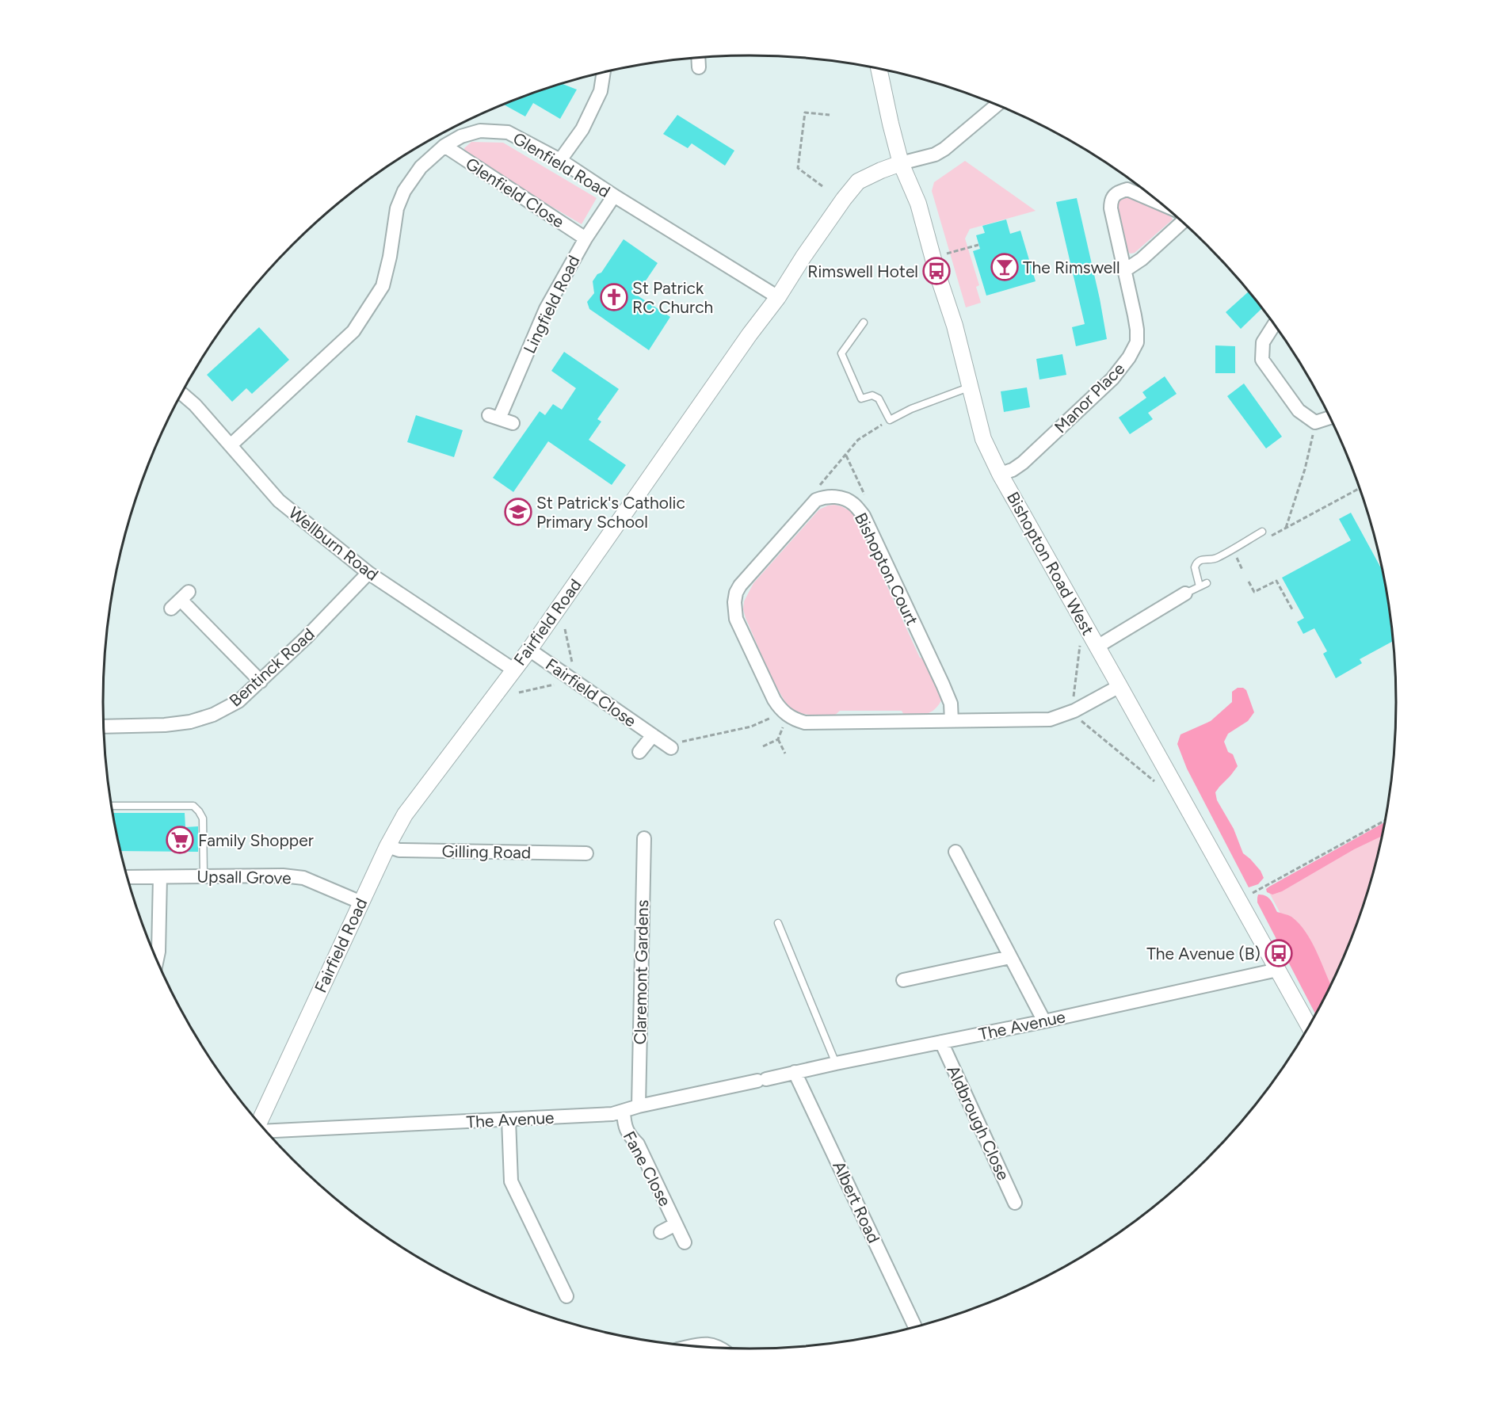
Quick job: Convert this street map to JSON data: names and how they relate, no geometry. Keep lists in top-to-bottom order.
{
  "streets": {
    "street": [
      "Glenfield Road",
      "Glenfield Close",
      "Lingfield Road",
      "Manor Place",
      "Wellburn Road",
      "Bishopton Road West",
      "Bishopton Court",
      "Fairfield Road",
      "Bentinck Road",
      "Fairfield Close",
      "Gilling Road",
      "Upsall Grove",
      "Claremont Gardens",
      "The Avenue",
      "Aldbrough Close",
      "Fane Close",
      "Albert Road"
    ]
  },
  "crossings": [
    ["Glenfield Road", "Glenfield Close"],
    ["Glenfield Road", "Lingfield Road"],
    ["Glenfield Road", "Wellburn Road"],
    ["Glenfield Road", "Fairfield Road"],
    ["Glenfield Close", "Lingfield Road"],
    ["Manor Place", "Bishopton Road West"],
    ["Wellburn Road", "Fairfield Road"],
    ["Wellburn Road", "Bentinck Road"],
    ["Bishopton Road West", "Bishopton Court"],
    ["Bishopton Road West", "Fairfield Road"],
    ["Bishopton Road West", "The Avenue"],
    ["Fairfield Road", "Fairfield Close"],
    ["Fairfield Road", "Gilling Road"],
    ["Fairfield Road", "Upsall Grove"],
    ["Claremont Gardens", "The Avenue"],
    ["The Avenue", "Aldbrough Close"],
    ["The Avenue", "Fane Close"],
    ["The Avenue", "Albert Road"]
  ],
  "places": {
    "bar": ["The Rimswell"],
    "bus stop": ["Rimswell Hotel", "The Avenue (B)"],
    "church": ["St Patrick RC Church"],
    "school or university": ["St Patrick's Catholic Primary School"],
    "supermarket": ["Family Shopper"]
  }
}
